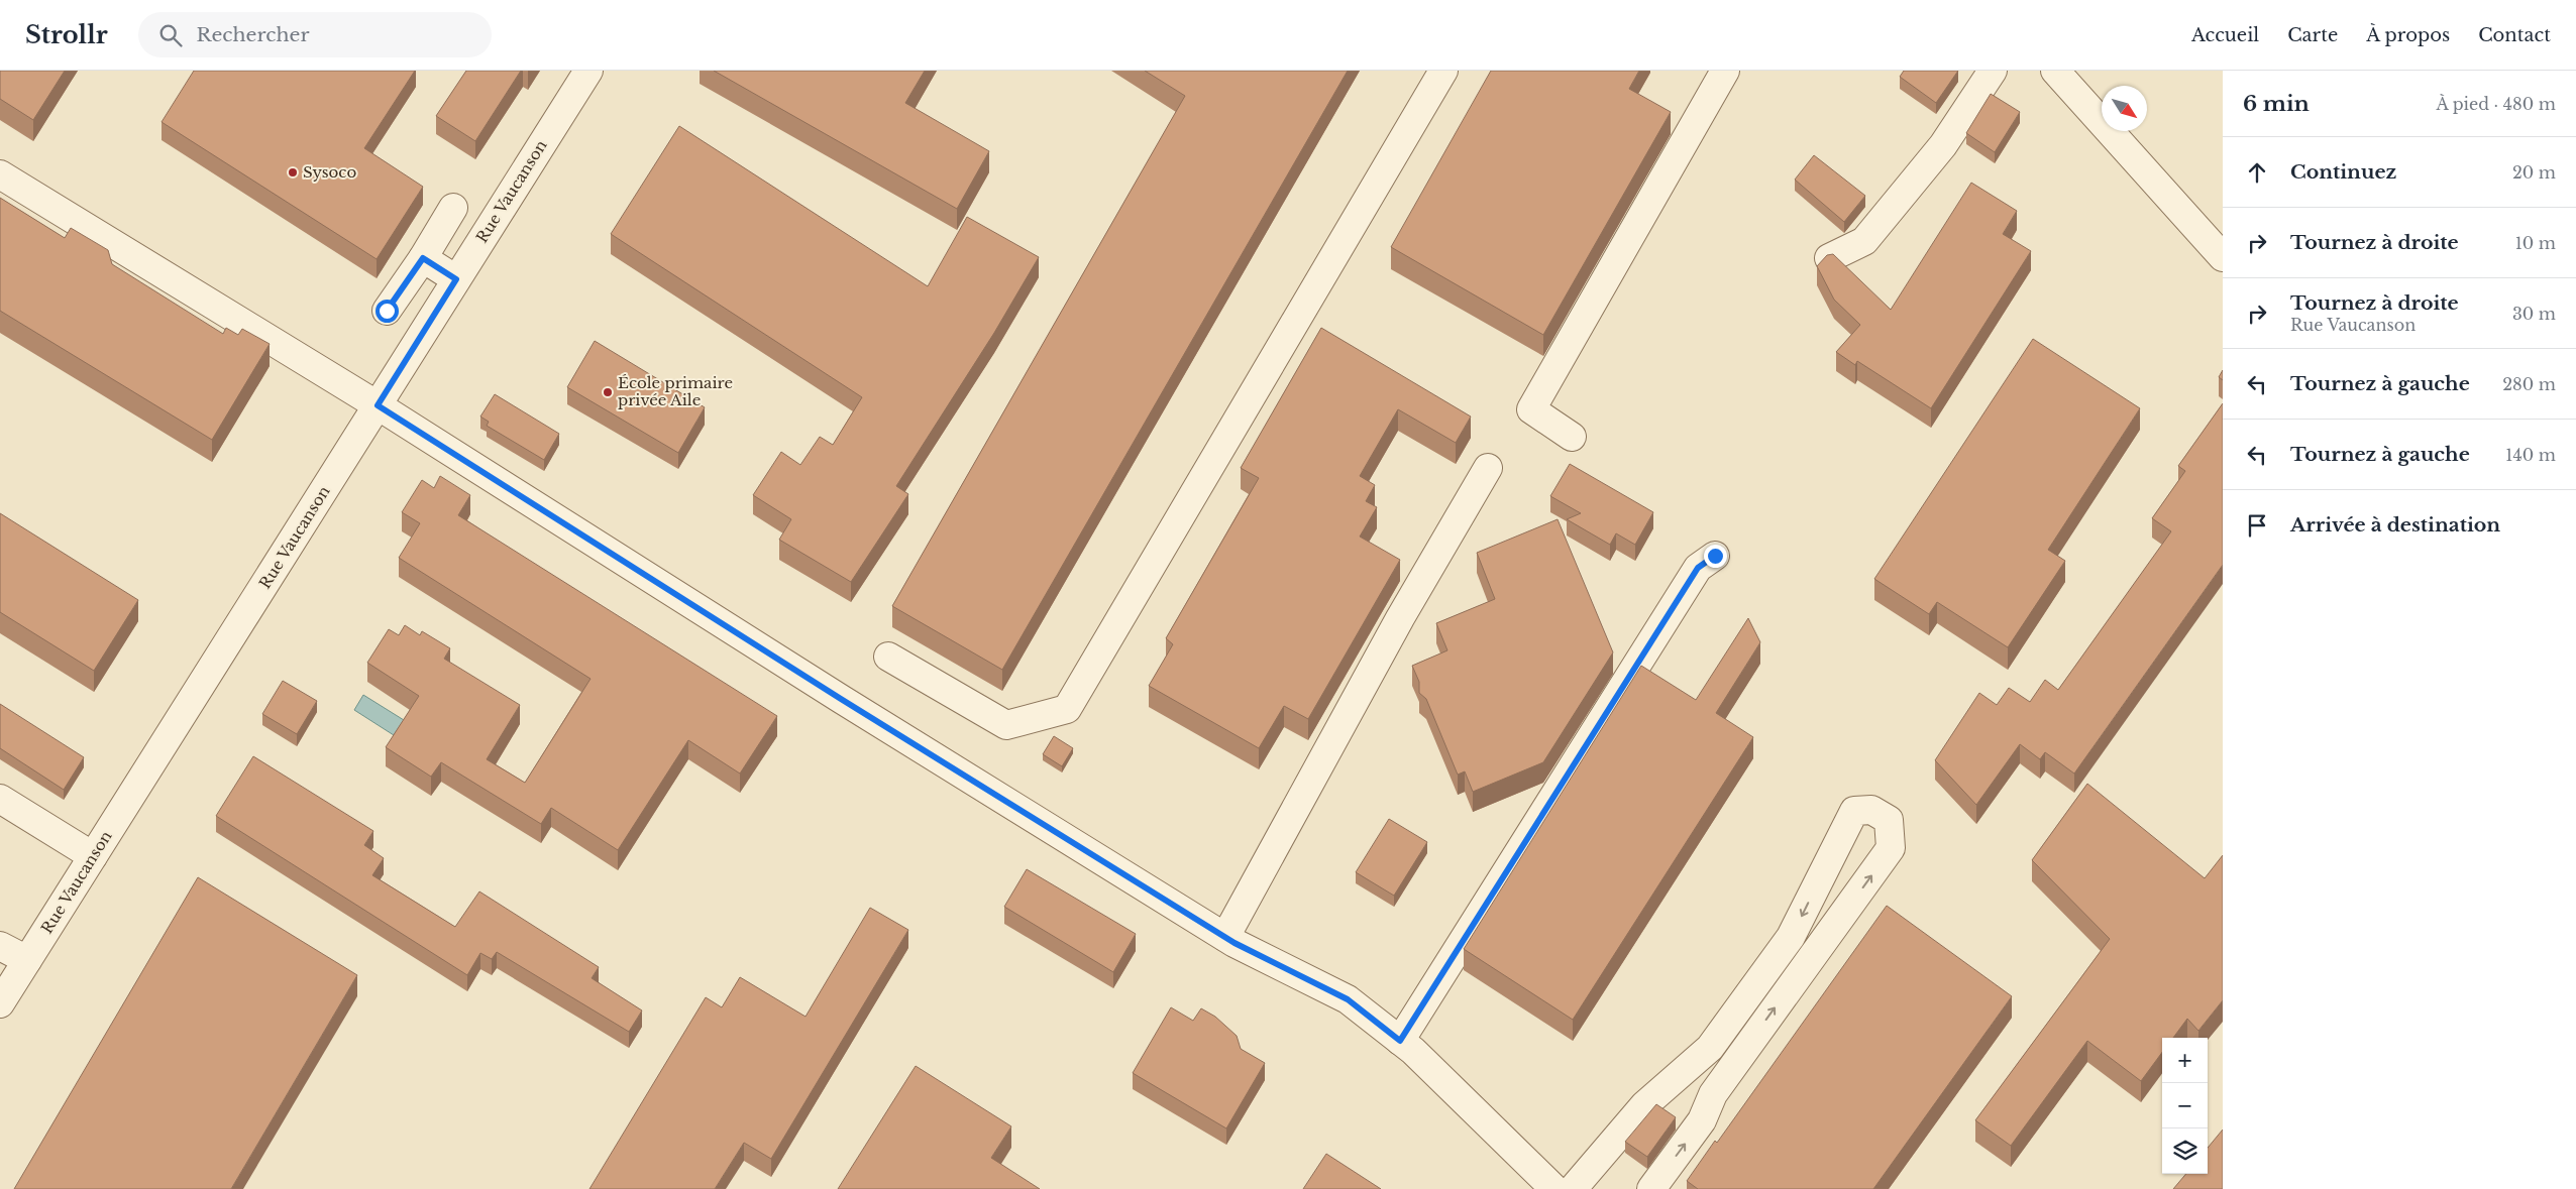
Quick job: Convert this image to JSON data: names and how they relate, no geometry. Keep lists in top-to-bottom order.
{
  "streets": {
    "street": ["Rue Vaucanson"]
  },
  "places": ["Sysoco", "École primaire privée Aile"],
  "north": "bottom right",
  "page": {
    "header": "Strollr",
    "search": "Rechercher",
    "nav": [
      "Accueil",
      "Carte",
      "À propos",
      "Contact"
    ],
    "heading": ["6 min", "À pied · 480 m"],
    "list": [
      ["Continuez", "20 m"],
      ["Tournez à droite", "10 m"],
      ["Tournez à droite", "Rue Vaucanson", "30 m"],
      ["Tournez à gauche", "280 m"],
      ["Tournez à gauche", "140 m"],
      "Arrivée à destination"
    ],
    "map_buttons": ["+", "−"]
  }
}
